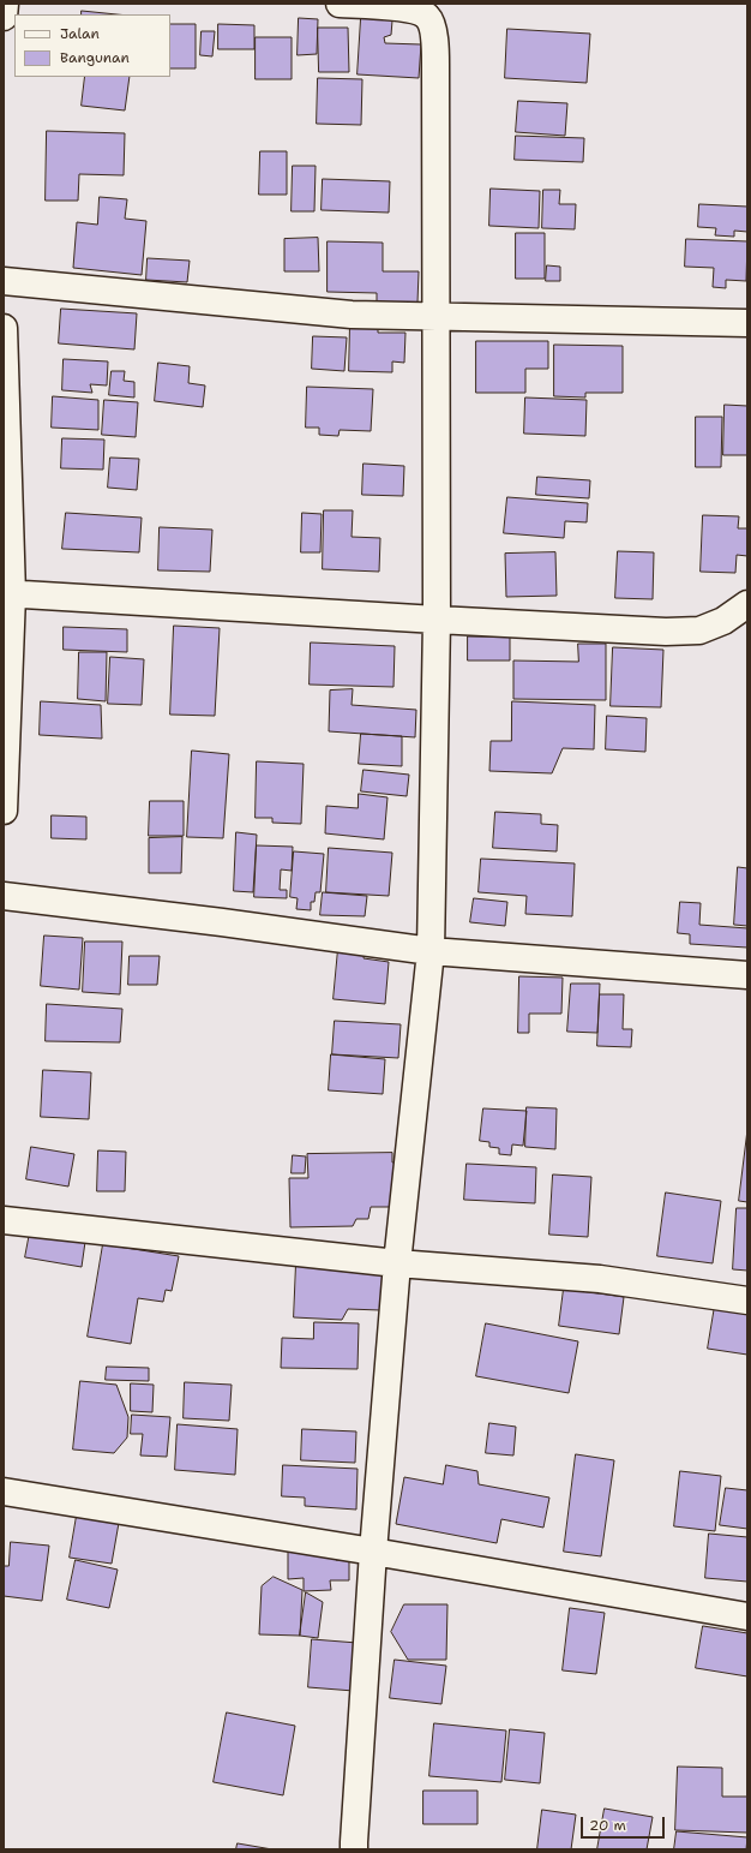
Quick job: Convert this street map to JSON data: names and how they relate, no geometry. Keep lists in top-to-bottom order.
{
  "legend": ["Jalan", "Bangunan"],
  "scale_bar": "20 m"
}
